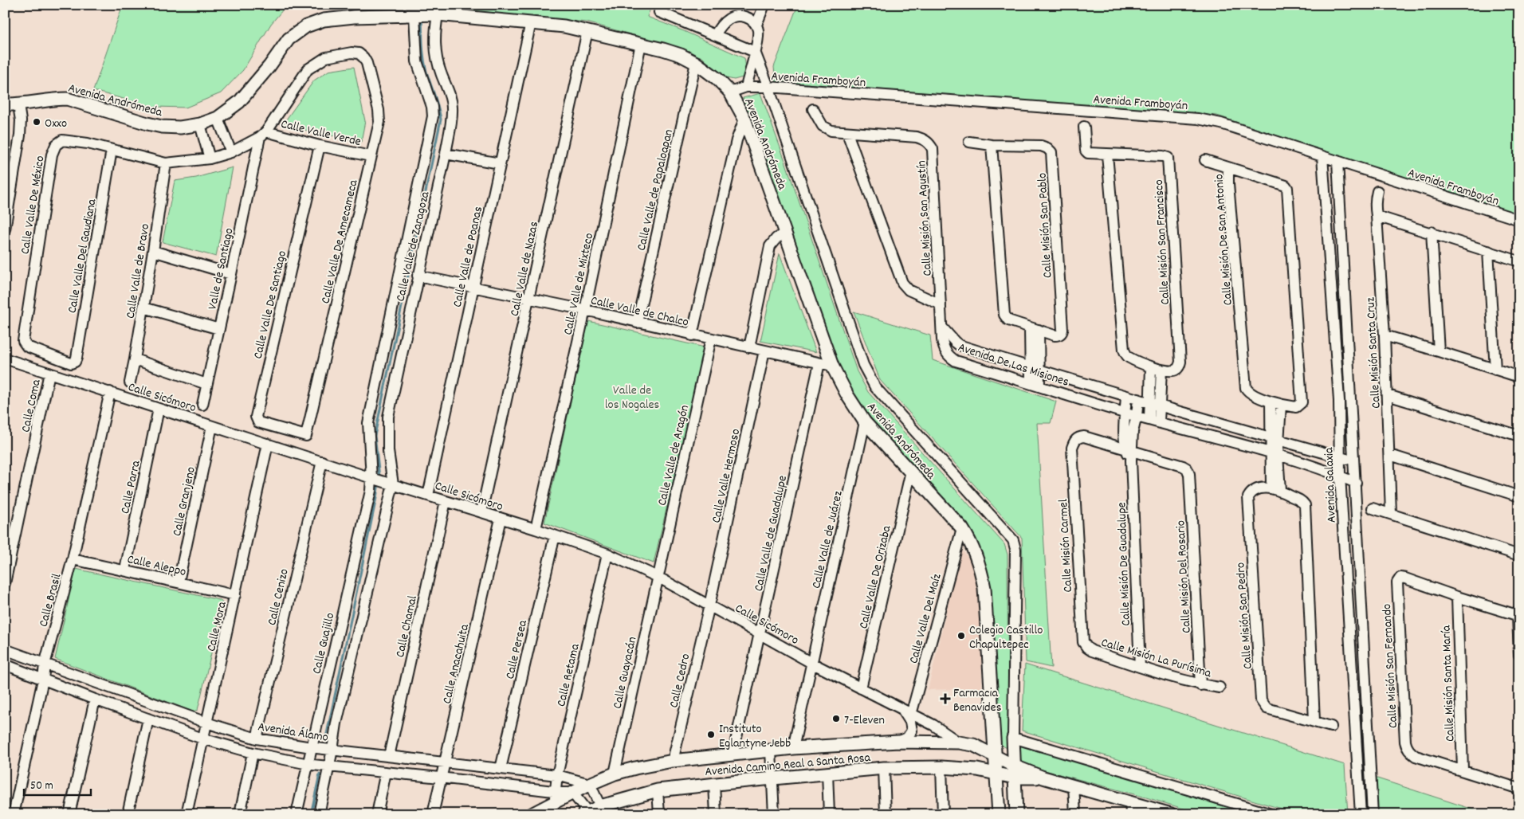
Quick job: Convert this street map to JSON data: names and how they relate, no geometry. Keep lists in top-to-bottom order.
{
  "streets": {
    "street": [
      "Avenida Framboyán",
      "Avenida Andrómeda",
      "Calle Valle Verde",
      "Calle Valle de Papaloapan",
      "Calle Valle De México",
      "Calle Misión San Agustín",
      "Calle Misión San Pablo",
      "Calle Misión De San Antonio",
      "Calle Valle De Amecameca",
      "Calle Misión San Francisco",
      "Calle Valle de Zaragoza",
      "Calle Valle Del Gaudiana",
      "Calle Valle de Poanas",
      "Valle de Santiago",
      "Calle Valle de Nazas",
      "Calle Valle de Bravo",
      "Calle Valle de Mixteco",
      "Calle Valle De Santiago",
      "Calle Valle de Chalco",
      "Calle Misión Santa Cruz",
      "Avenida De Las Misiones",
      "Calle Sicómoro",
      "Calle Coma",
      "Calle Valle de Aragón",
      "Calle Valle Hermoso",
      "Avenida Galaxia",
      "Calle Parra",
      "Calle Granjeno",
      "Calle Valle de Guadalupe",
      "Calle Valle de Juárez",
      "Calle Misión Carmel",
      "Calle Aleppo",
      "Calle Misión De Guadalupe",
      "Calle Valle De Orizaba",
      "Calle Misión Del Rosario",
      "Calle Cenizo",
      "Calle Brasil",
      "Calle Misión San Pedro",
      "Calle Valle Del Maíz",
      "Calle Mora",
      "Calle Chamal",
      "Calle Guajillo",
      "Calle Persea",
      "Calle Misión La Purísima",
      "Calle Anacahuita",
      "Calle Misión San Fernando",
      "Calle Guayacán",
      "Calle Retama",
      "Calle Cedro",
      "Calle Misión Santa María",
      "Avenida Álamo",
      "Avenida Camino Real a Santa Rosa"
    ]
  },
  "crossings": [
    ["Avenida Framboyán", "Avenida Andrómeda"],
    ["Avenida Framboyán", "Avenida Galaxia"],
    ["Avenida Andrómeda", "Calle Valle de Papaloapan"],
    ["Avenida Andrómeda", "Calle Valle de Zaragoza"],
    ["Avenida Andrómeda", "Calle Valle de Poanas"],
    ["Avenida Andrómeda", "Calle Valle de Nazas"],
    ["Avenida Andrómeda", "Calle Valle de Mixteco"],
    ["Avenida Andrómeda", "Calle Valle de Chalco"],
    ["Avenida Andrómeda", "Calle Valle de Juárez"],
    ["Avenida Andrómeda", "Calle Valle De Orizaba"],
    ["Avenida Andrómeda", "Calle Valle Del Maíz"],
    ["Avenida Andrómeda", "Avenida Camino Real a Santa Rosa"],
    ["Calle Valle Verde", "Calle Valle De Amecameca"],
    ["Calle Valle Verde", "Valle de Santiago"],
    ["Calle Valle Verde", "Calle Valle De Santiago"],
    ["Calle Valle de Papaloapan", "Calle Valle de Chalco"],
    ["Calle Valle De México", "Calle Valle Del Gaudiana"],
    ["Calle Misión San Agustín", "Avenida De Las Misiones"],
    ["Calle Valle De Amecameca", "Valle de Santiago"],
    ["Calle Valle De Amecameca", "Calle Valle De Santiago"],
    ["Calle Valle de Zaragoza", "Calle Valle de Chalco"],
    ["Calle Valle de Zaragoza", "Calle Sicómoro"],
    ["Calle Valle de Zaragoza", "Calle Guajillo"],
    ["Calle Valle de Poanas", "Calle Valle de Chalco"],
    ["Calle Valle de Poanas", "Calle Sicómoro"],
    ["Calle Valle de Nazas", "Calle Valle de Chalco"],
    ["Calle Valle de Nazas", "Calle Sicómoro"],
    ["Calle Valle de Mixteco", "Calle Valle de Chalco"],
    ["Calle Valle de Mixteco", "Calle Sicómoro"],
    ["Calle Valle de Chalco", "Calle Valle de Aragón"],
    ["Calle Valle de Chalco", "Calle Valle Hermoso"],
    ["Calle Valle de Chalco", "Calle Valle de Guadalupe"],
    ["Avenida De Las Misiones", "Avenida Galaxia"],
    ["Avenida De Las Misiones", "Calle Misión De Guadalupe"],
    ["Calle Sicómoro", "Calle Coma"],
    ["Calle Sicómoro", "Calle Valle de Aragón"],
    ["Calle Sicómoro", "Calle Valle Hermoso"],
    ["Calle Sicómoro", "Calle Parra"],
    ["Calle Sicómoro", "Calle Granjeno"],
    ["Calle Sicómoro", "Calle Valle de Guadalupe"],
    ["Calle Sicómoro", "Calle Valle de Juárez"],
    ["Calle Sicómoro", "Calle Valle De Orizaba"],
    ["Calle Sicómoro", "Calle Cenizo"],
    ["Calle Sicómoro", "Calle Brasil"],
    ["Calle Sicómoro", "Calle Valle Del Maíz"],
    ["Calle Sicómoro", "Calle Mora"],
    ["Calle Sicómoro", "Calle Chamal"],
    ["Calle Sicómoro", "Calle Guajillo"],
    ["Calle Sicómoro", "Calle Persea"],
    ["Calle Sicómoro", "Calle Anacahuita"],
    ["Calle Sicómoro", "Calle Guayacán"],
    ["Calle Sicómoro", "Calle Retama"],
    ["Calle Sicómoro", "Calle Cedro"],
    ["Calle Sicómoro", "Avenida Camino Real a Santa Rosa"],
    ["Calle Valle de Aragón", "Calle Guayacán"],
    ["Calle Valle Hermoso", "Calle Cedro"],
    ["Calle Parra", "Calle Aleppo"],
    ["Calle Granjeno", "Calle Aleppo"],
    ["Calle Valle de Guadalupe", "Avenida Camino Real a Santa Rosa"],
    ["Calle Valle de Juárez", "Avenida Camino Real a Santa Rosa"],
    ["Calle Misión Carmel", "Calle Misión De Guadalupe"],
    ["Calle Misión Carmel", "Calle Misión Del Rosario"],
    ["Calle Misión Carmel", "Calle Misión La Purísima"],
    ["Calle Aleppo", "Calle Brasil"],
    ["Calle Aleppo", "Calle Mora"],
    ["Calle Misión De Guadalupe", "Calle Misión Del Rosario"],
    ["Calle Misión De Guadalupe", "Calle Misión La Purísima"],
    ["Calle Misión Del Rosario", "Calle Misión La Purísima"],
    ["Calle Cenizo", "Avenida Álamo"],
    ["Calle Brasil", "Avenida Álamo"],
    ["Calle Mora", "Avenida Álamo"],
    ["Calle Chamal", "Avenida Álamo"],
    ["Calle Guajillo", "Avenida Álamo"],
    ["Calle Persea", "Avenida Álamo"],
    ["Calle Anacahuita", "Avenida Álamo"],
    ["Calle Misión San Fernando", "Calle Misión Santa María"],
    ["Calle Guayacán", "Avenida Camino Real a Santa Rosa"],
    ["Calle Retama", "Avenida Álamo"],
    ["Calle Retama", "Avenida Camino Real a Santa Rosa"],
    ["Calle Cedro", "Avenida Camino Real a Santa Rosa"],
    ["Avenida Álamo", "Avenida Camino Real a Santa Rosa"]
  ],
  "parks": ["Valle de los Nogales"],
  "places": {
    "other": [
      "Oxxo",
      "Colegio Castillo Chapultepec",
      "7-Eleven",
      "Instituto Eglantyne Jebb"
    ],
    "health": ["Farmacia Benavides"]
  },
  "scale_bar": "50 m"
}
